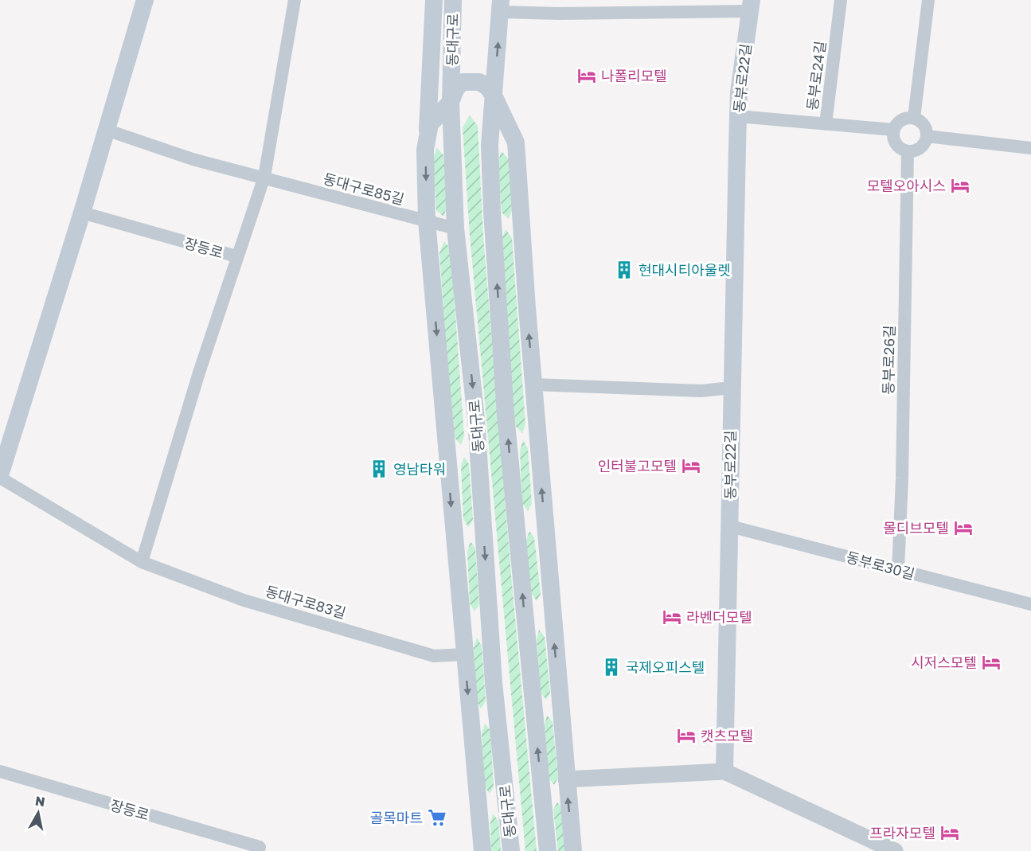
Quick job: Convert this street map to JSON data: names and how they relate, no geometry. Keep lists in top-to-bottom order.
{
  "streets": {
    "main road": ["동대구로", "동부로22길"],
    "street": [
      "동부로24길",
      "동대구로85길",
      "장등로",
      "동부로26길",
      "동부로30길",
      "동대구로83길"
    ]
  },
  "crossings": [
    ["동대구로", "동대구로85길"],
    ["동부로24길", "동부로22길"],
    ["동부로22길", "동부로30길"],
    ["장등로", "동대구로83길"],
    ["동부로26길", "동부로30길"]
  ],
  "places": {
    "hotel": [
      "나폴리모텔",
      "모텔오아시스",
      "인터불고모텔",
      "몰디브모텔",
      "라벤더모텔",
      "시저스모텔",
      "캣츠모텔",
      "프라자모텔"
    ],
    "building": ["현대시티아울렛", "영남타워", "국제오피스텔"],
    "supermarket": ["골목마트"]
  },
  "north": "top"
}
